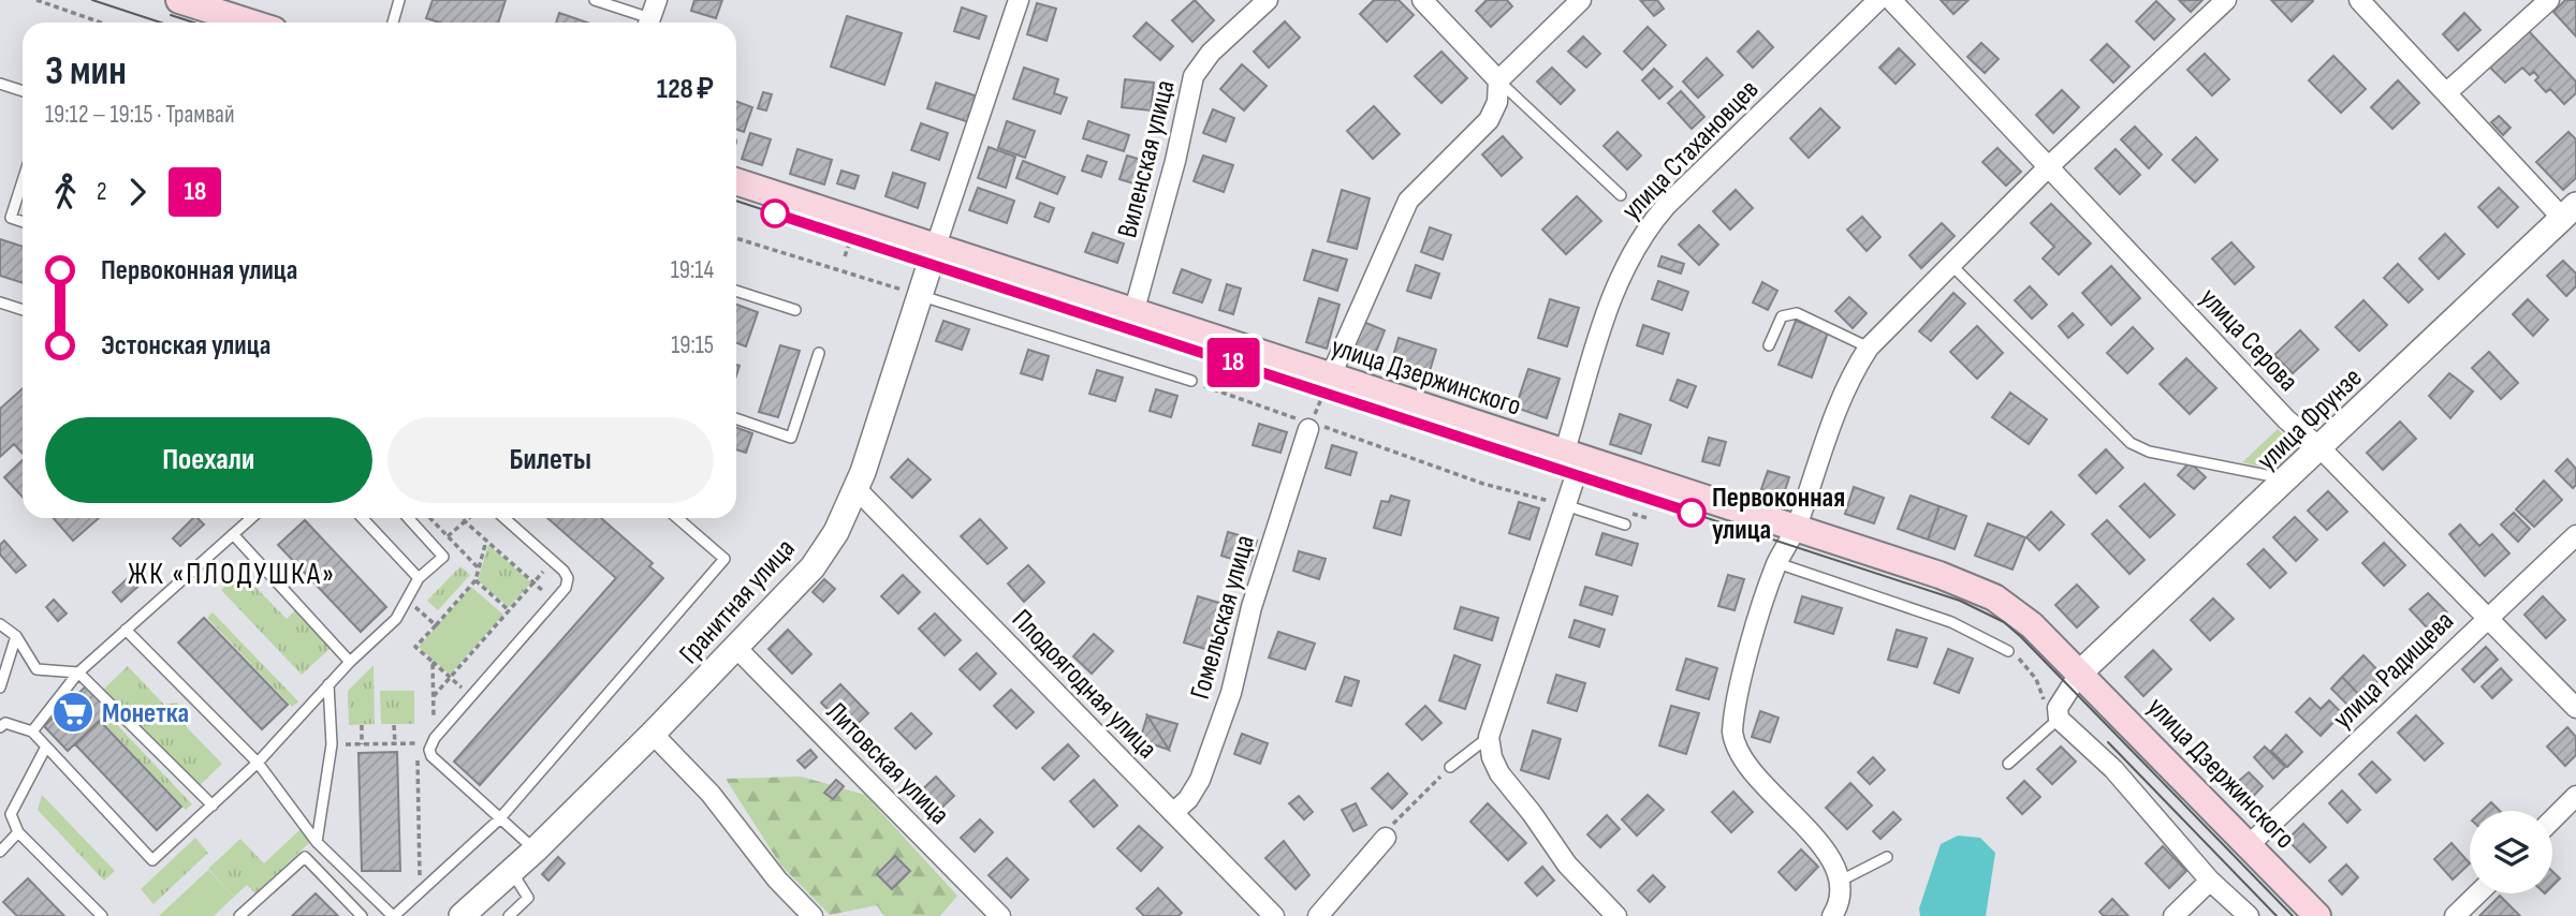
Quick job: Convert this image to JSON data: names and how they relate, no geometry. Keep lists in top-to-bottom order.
{
  "streets": {
    "main road": ["улица Дзержинского"],
    "street": [
      "улица Стахановцев",
      "Виленская улица",
      "улица Серова",
      "улица Фрунзе",
      "Гранитная улица",
      "Гомельская улица",
      "улица Радищева",
      "Плодоягодная улица",
      "Литовская улица"
    ]
  },
  "crossings": [
    ["улица Стахановцев", "улица Дзержинского"],
    ["Виленская улица", "улица Дзержинского"],
    ["улица Серова", "улица Фрунзе"],
    ["улица Серова", "улица Радищева"],
    ["улица Дзержинского", "улица Фрунзе"],
    ["улица Дзержинского", "Гранитная улица"],
    ["улица Дзержинского", "улица Радищева"],
    ["Гранитная улица", "Плодоягодная улица"],
    ["Гранитная улица", "Литовская улица"],
    ["Гомельская улица", "Плодоягодная улица"]
  ],
  "districts": ["ЖК «ПЛОДУШКА»"],
  "places": {
    "other": ["Первоконная улица"],
    "supermarket": ["Монетка"]
  },
  "lines": ["tram line 18"],
  "page": {
    "on_map": "18",
    "heading": ["3 мин", "19:12 – 19:15 · Трамвай", "128 ₽"],
    "legs": ["2", "18"],
    "list": [
      {
        "name": "Первоконная улица",
        "value": "19:14"
      },
      {
        "name": "Эстонская улица",
        "value": "19:15"
      }
    ],
    "buttons": ["Поехали", "Билеты"]
  }
}
